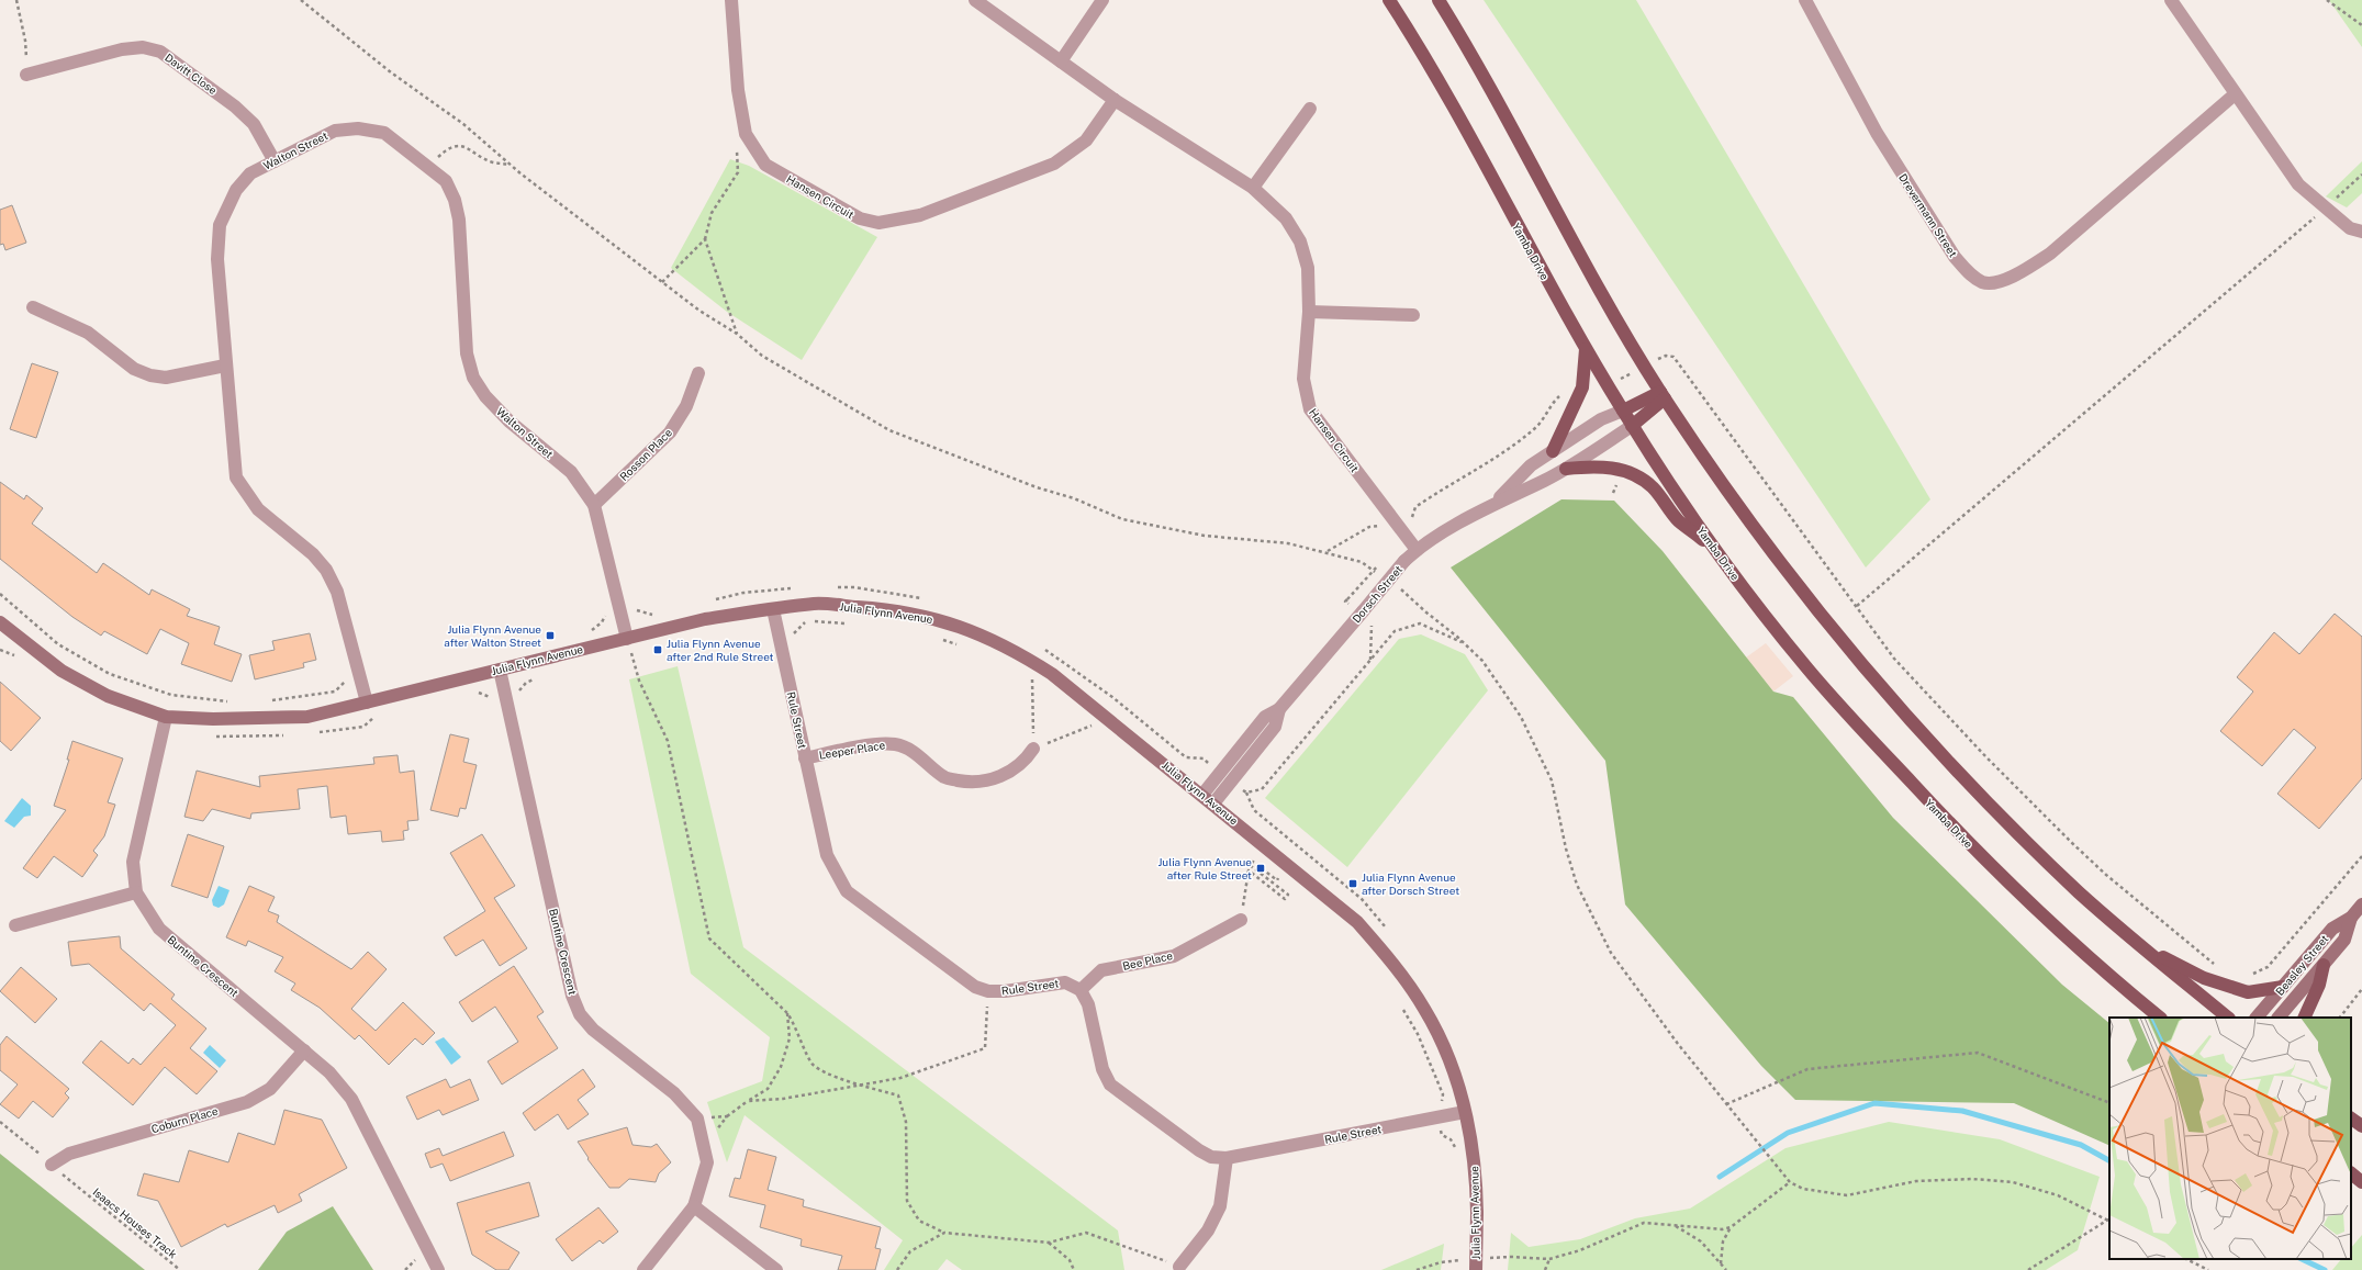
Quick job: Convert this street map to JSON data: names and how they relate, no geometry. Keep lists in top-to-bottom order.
{
  "streets": {
    "main road": ["Yamba Drive"],
    "street": [
      "Davitt Close",
      "Walton Street",
      "Hansen Circuit",
      "Drevermann Street",
      "Rosson Place",
      "Dorsch Street",
      "Julia Flynn Avenue",
      "Rule Street",
      "Leeper Place",
      "Buntine Crescent",
      "Bee Place",
      "Beasley Street",
      "Coburn Place"
    ],
    "path": ["Isaacs Houses Track"]
  },
  "crossings": [
    ["Davitt Close", "Walton Street"],
    ["Walton Street", "Rosson Place"],
    ["Walton Street", "Julia Flynn Avenue"],
    ["Hansen Circuit", "Dorsch Street"],
    ["Yamba Drive", "Dorsch Street"],
    ["Dorsch Street", "Julia Flynn Avenue"],
    ["Julia Flynn Avenue", "Rule Street"],
    ["Julia Flynn Avenue", "Buntine Crescent"],
    ["Rule Street", "Leeper Place"],
    ["Rule Street", "Bee Place"],
    ["Buntine Crescent", "Coburn Place"]
  ],
  "places": {
    "transit": [
      "Julia Flynn Avenue after Walton Street",
      "Julia Flynn Avenue after 2nd Rule Street",
      "Julia Flynn Avenue after Rule Street",
      "Julia Flynn Avenue after Dorsch Street"
    ]
  }
}
